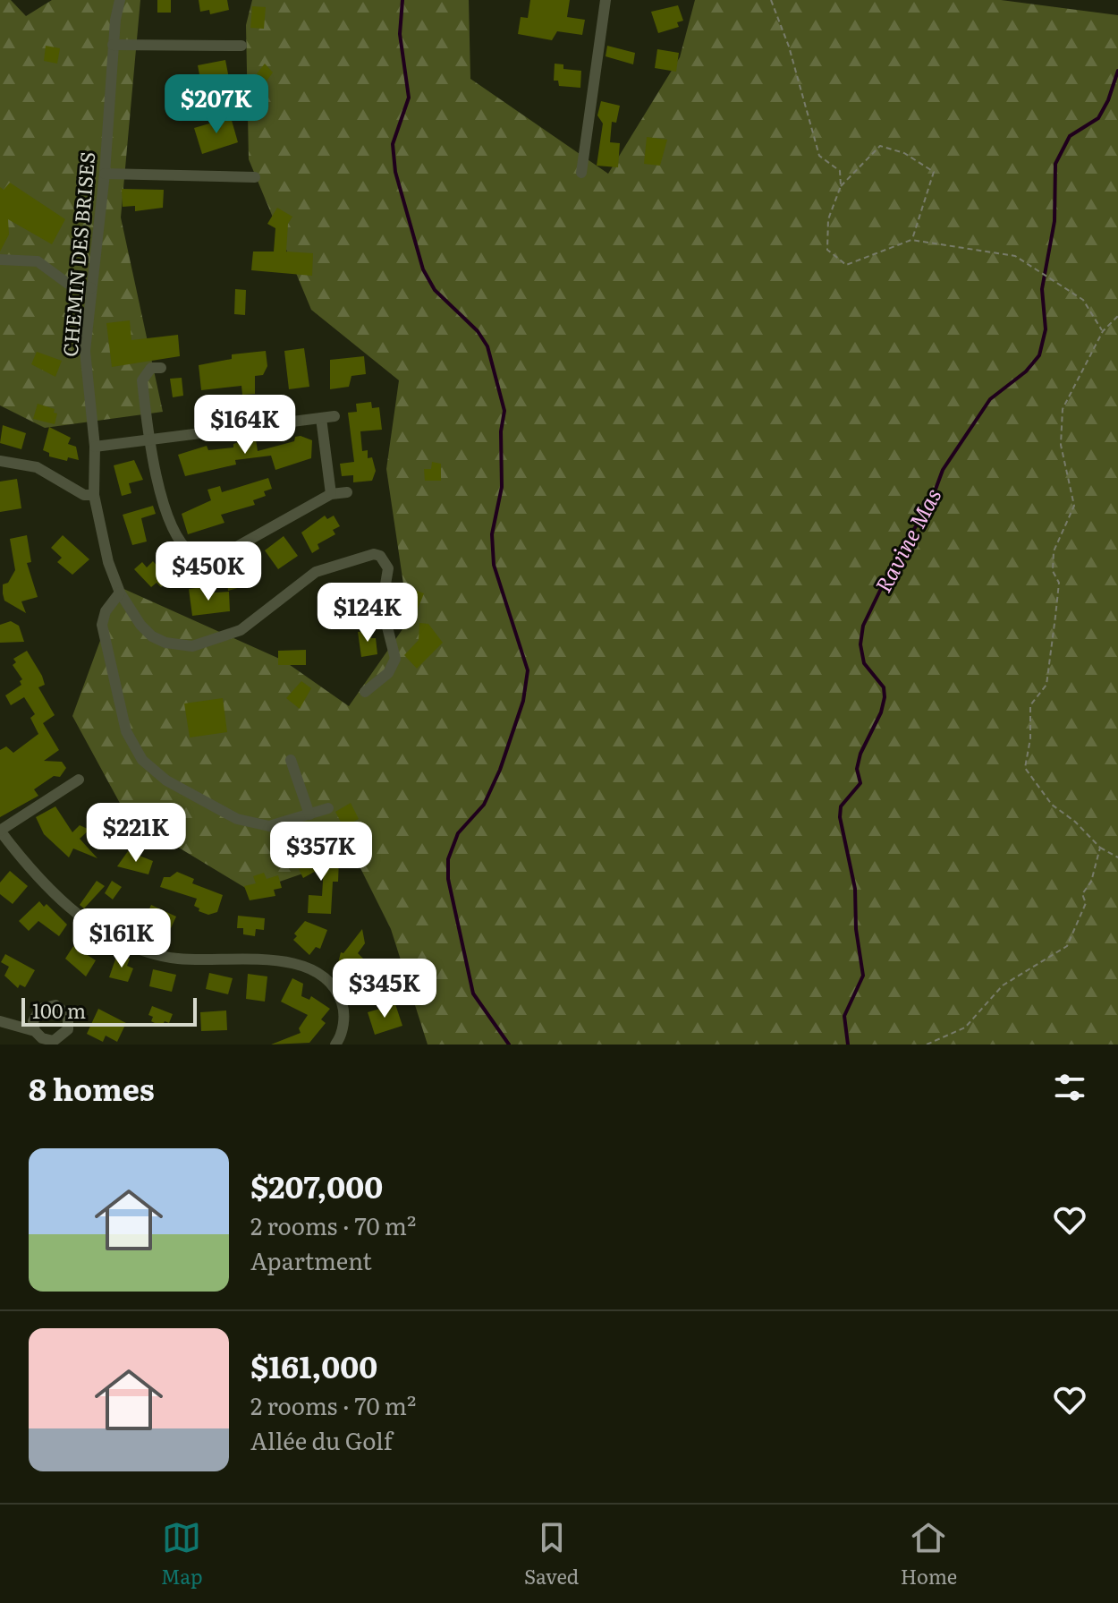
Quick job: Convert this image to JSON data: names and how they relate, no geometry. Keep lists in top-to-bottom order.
{
  "streets": {
    "street": ["CHEMIN DES BRISES"]
  },
  "water": ["Ravine Mas"],
  "scale_bar": "100 m",
  "page": {
    "price": [
      "$207K",
      "$164K",
      "$450K",
      "$124K",
      "$221K",
      "$357K",
      "$161K",
      "$345K"
    ],
    "scale": "100 m",
    "heading": "8 homes",
    "list": [
      {
        "name": "$207,000",
        "note": "2 rooms · 70 m² · Apartment"
      },
      {
        "name": "$161,000",
        "note": "2 rooms · 70 m² · Allée du Golf"
      }
    ],
    "tabs": ["Map", "Saved", "Home"]
  }
}
